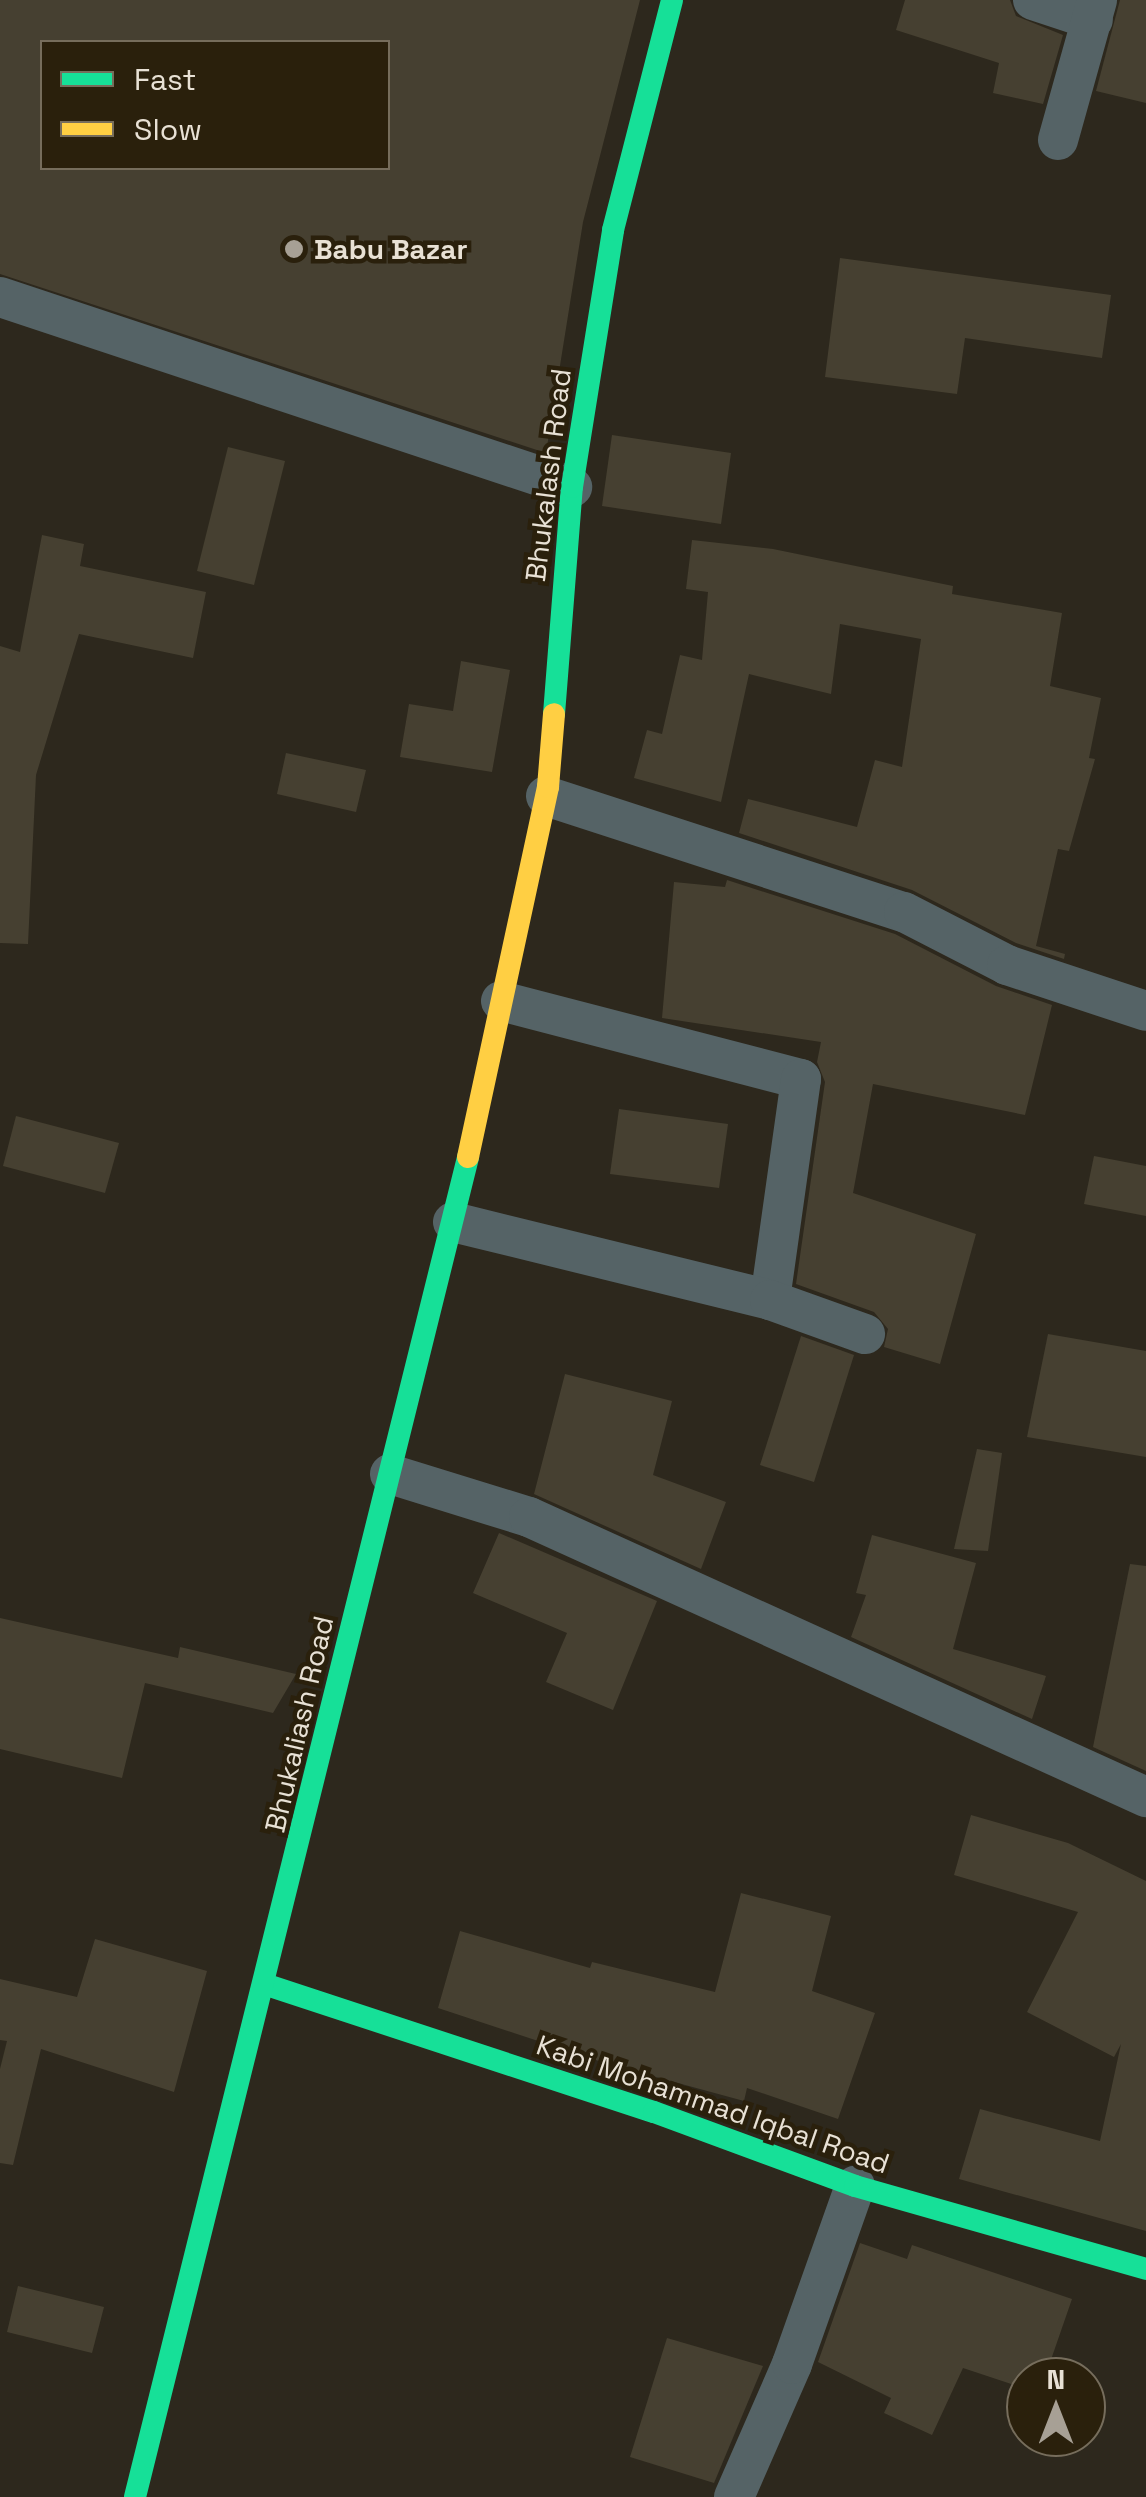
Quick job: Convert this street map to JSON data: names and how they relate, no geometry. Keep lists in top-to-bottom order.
{
  "streets": {
    "street": ["Bhukalash Road", "Bhukaliash Road", "Kabi Mohammad Iqbal Road"]
  },
  "crossings": [
    ["Bhukalash Road", "Bhukaliash Road"],
    ["Bhukaliash Road", "Kabi Mohammad Iqbal Road"]
  ],
  "places": ["Babu Bazar"],
  "legend": ["Fast", "Slow"],
  "north": "top"
}
